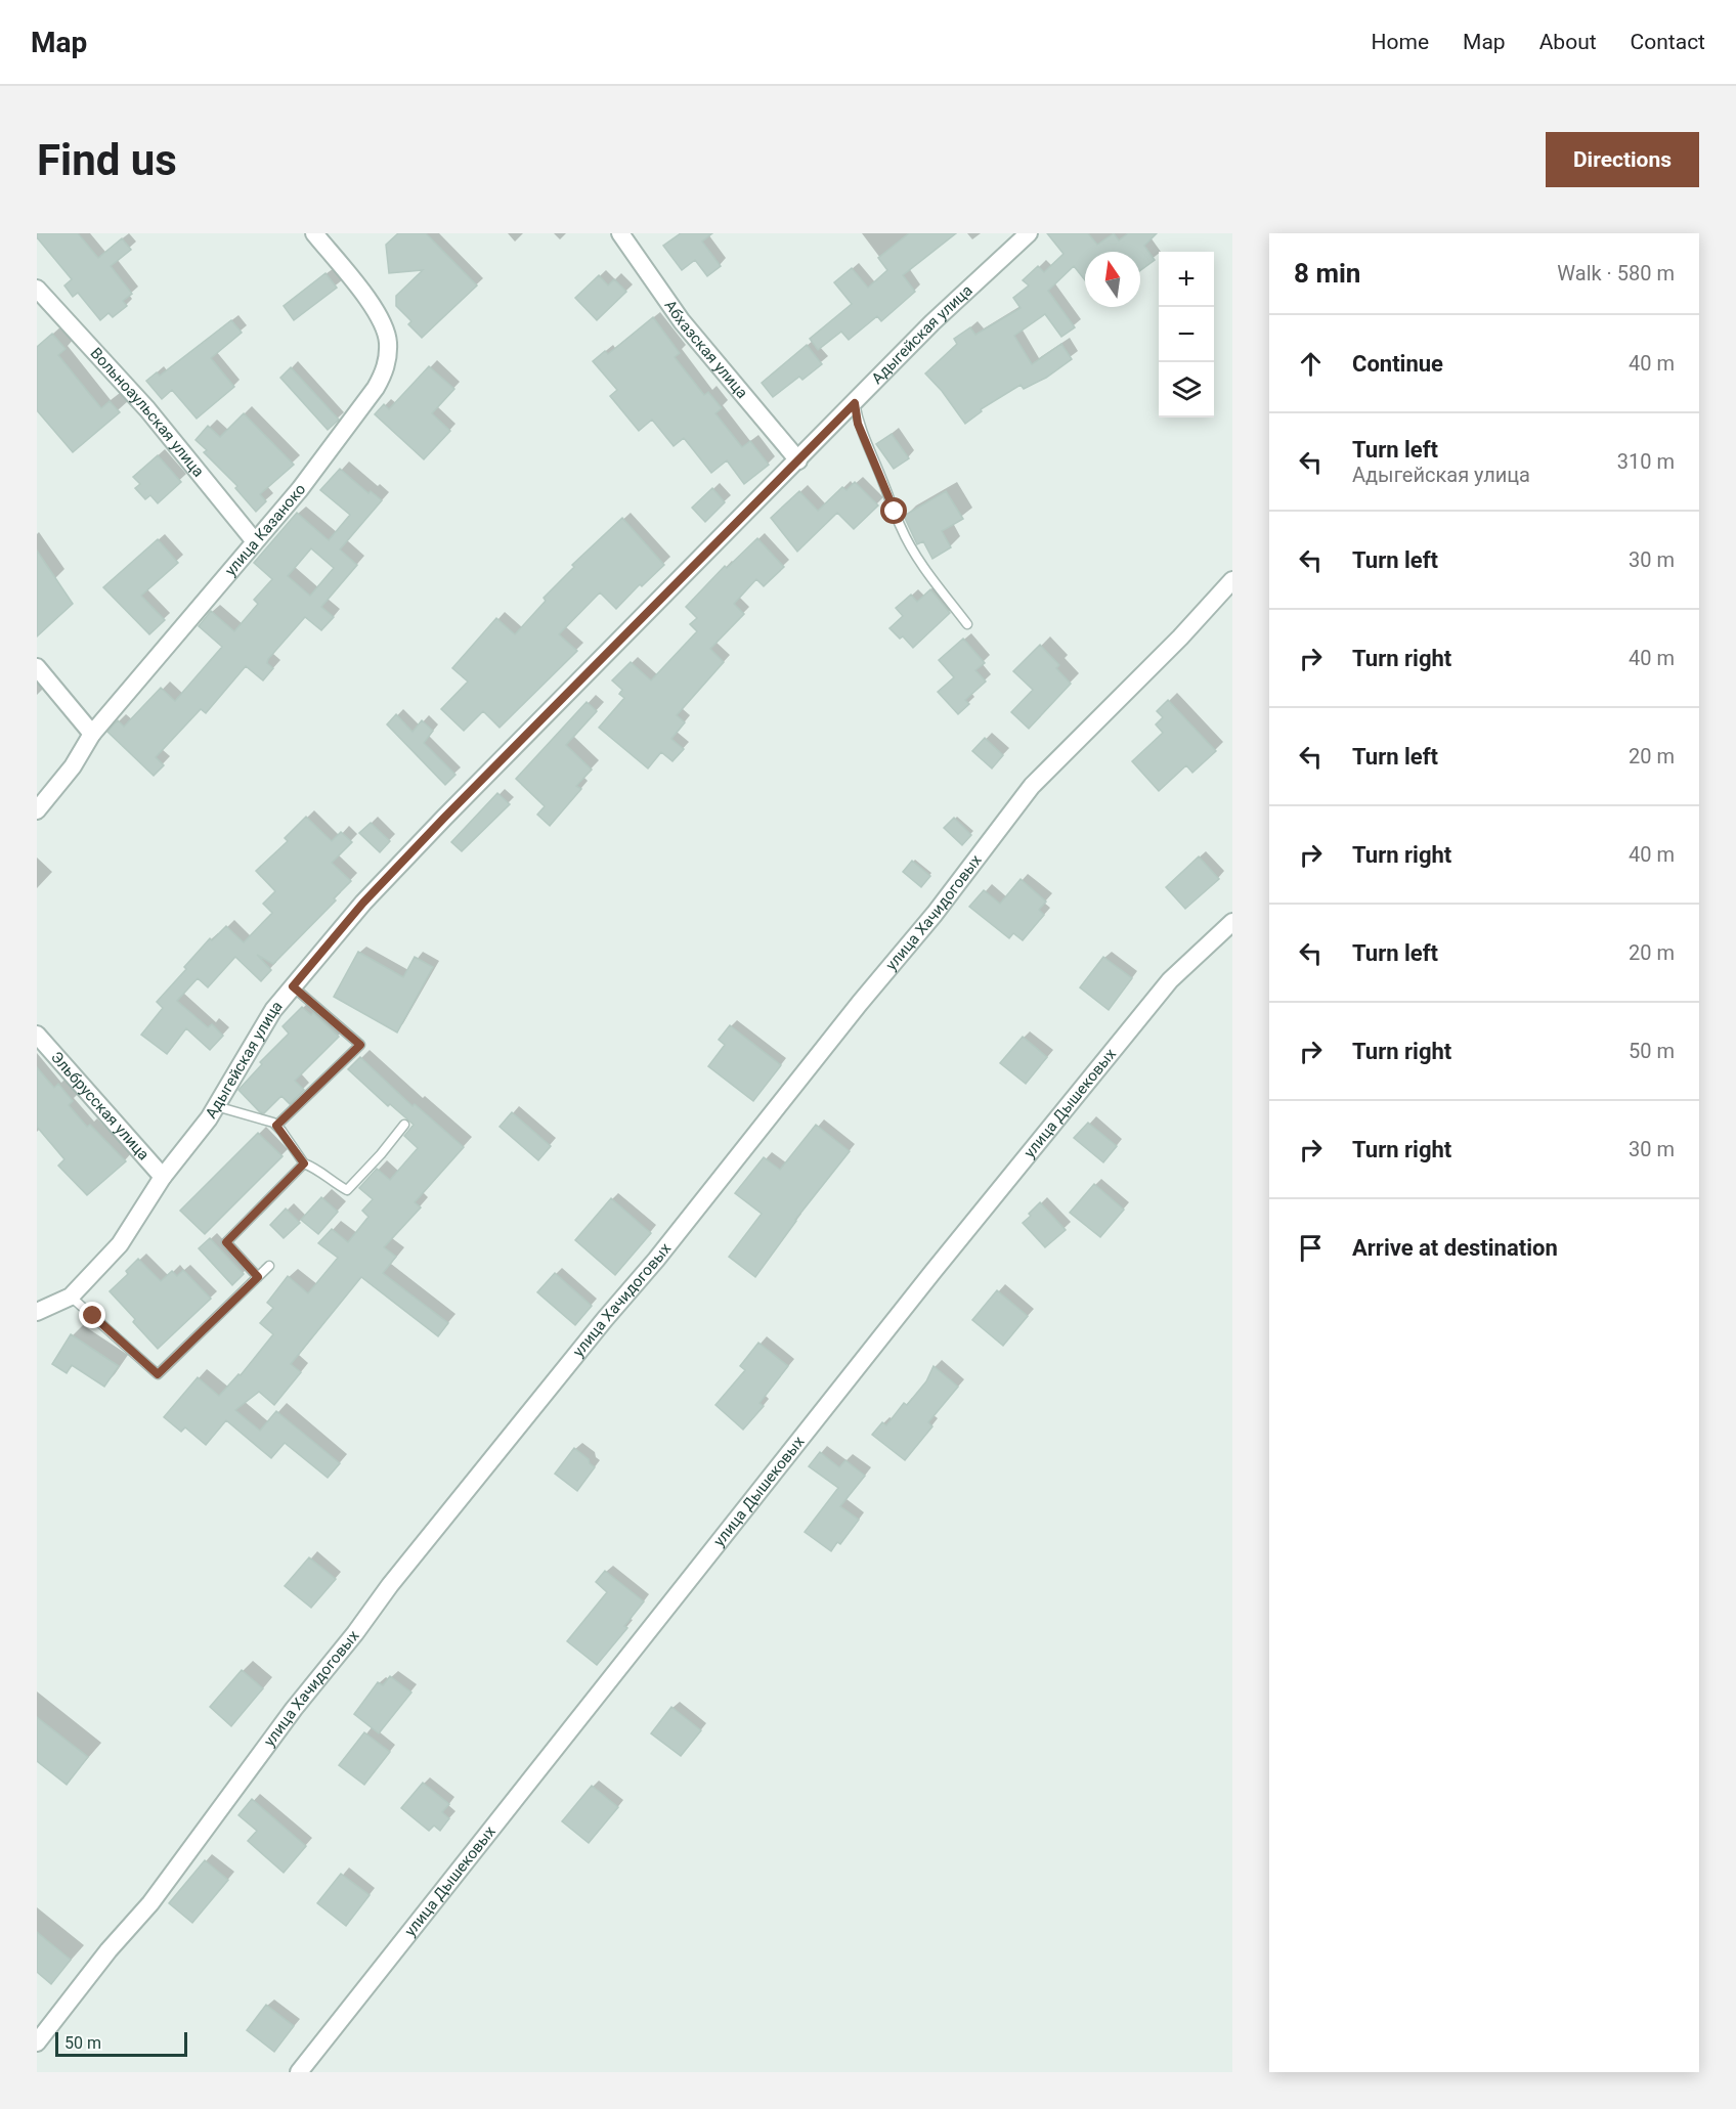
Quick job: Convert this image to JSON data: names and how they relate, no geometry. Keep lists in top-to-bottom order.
{
  "streets": {
    "street": [
      "Адыгейская улица",
      "Абхазская улица",
      "Вольноаульская улица",
      "улица Казаноко",
      "улица Хачидоговых",
      "улица Дышековых",
      "Эльбрусская улица"
    ]
  },
  "crossings": [
    ["Адыгейская улица", "Абхазская улица"],
    ["Адыгейская улица", "Эльбрусская улица"],
    ["Вольноаульская улица", "улица Казаноко"]
  ],
  "scale_bar": "50 m",
  "north": "top",
  "page": {
    "header": "Map",
    "nav": [
      "Home",
      "Map",
      "About",
      "Contact"
    ],
    "buttons": "Directions",
    "title": "Find us",
    "heading": ["8 min", "Walk · 580 m"],
    "map_buttons": ["+", "−"],
    "list": [
      ["Continue", "40 m"],
      ["Turn left", "Адыгейская улица", "310 m"],
      ["Turn left", "30 m"],
      ["Turn right", "40 m"],
      ["Turn left", "20 m"],
      ["Turn right", "40 m"],
      ["Turn left", "20 m"],
      ["Turn right", "50 m"],
      ["Turn right", "30 m"],
      "Arrive at destination"
    ],
    "scale": "50 m"
  }
}
